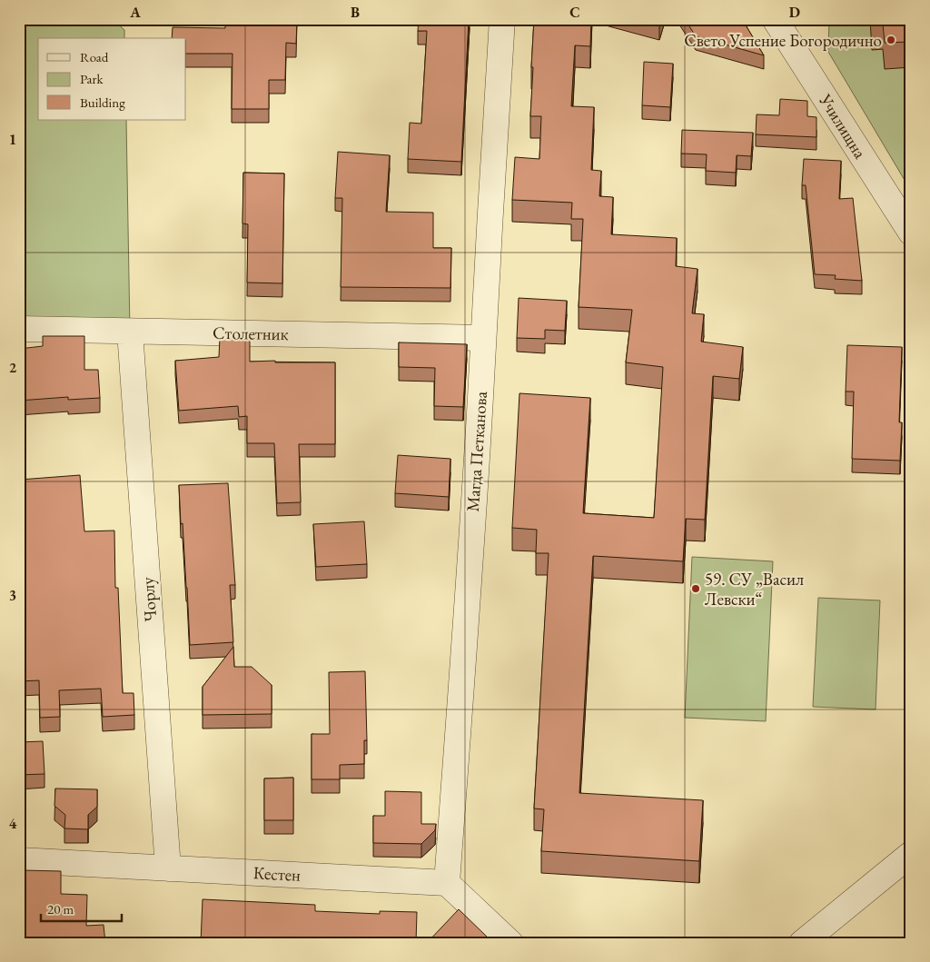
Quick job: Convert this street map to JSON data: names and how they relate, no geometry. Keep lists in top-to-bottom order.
{
  "streets": {
    "street": [
      "Училищна",
      "Столетник",
      "Магда Петканова",
      "Чорлу",
      "Кестен"
    ]
  },
  "crossings": [
    ["Столетник", "Магда Петканова"],
    ["Столетник", "Чорлу"],
    ["Магда Петканова", "Кестен"],
    ["Чорлу", "Кестен"]
  ],
  "places": ["Свето Успение Богородично", "59. СУ „Васил Левски“"],
  "legend": ["Road", "Park", "Building"],
  "scale_bar": "20 m",
  "grid": {
    "columns": [
      "A",
      "B",
      "C",
      "D"
    ],
    "rows": [
      "1",
      "2",
      "3",
      "4"
    ]
  }
}
